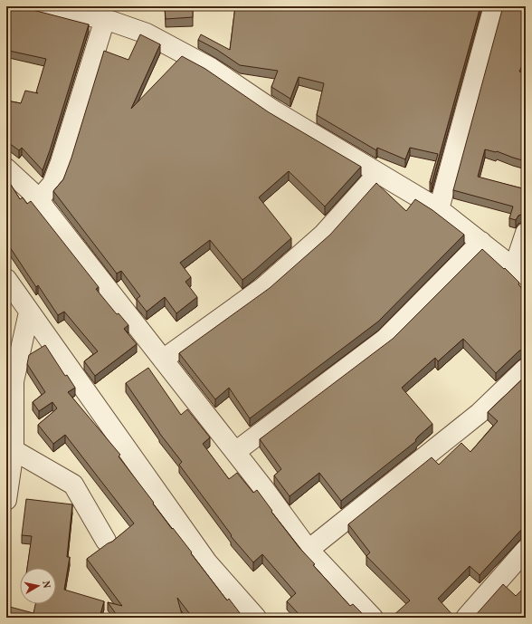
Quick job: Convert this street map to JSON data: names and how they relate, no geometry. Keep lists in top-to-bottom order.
{
  "north": "right"
}
